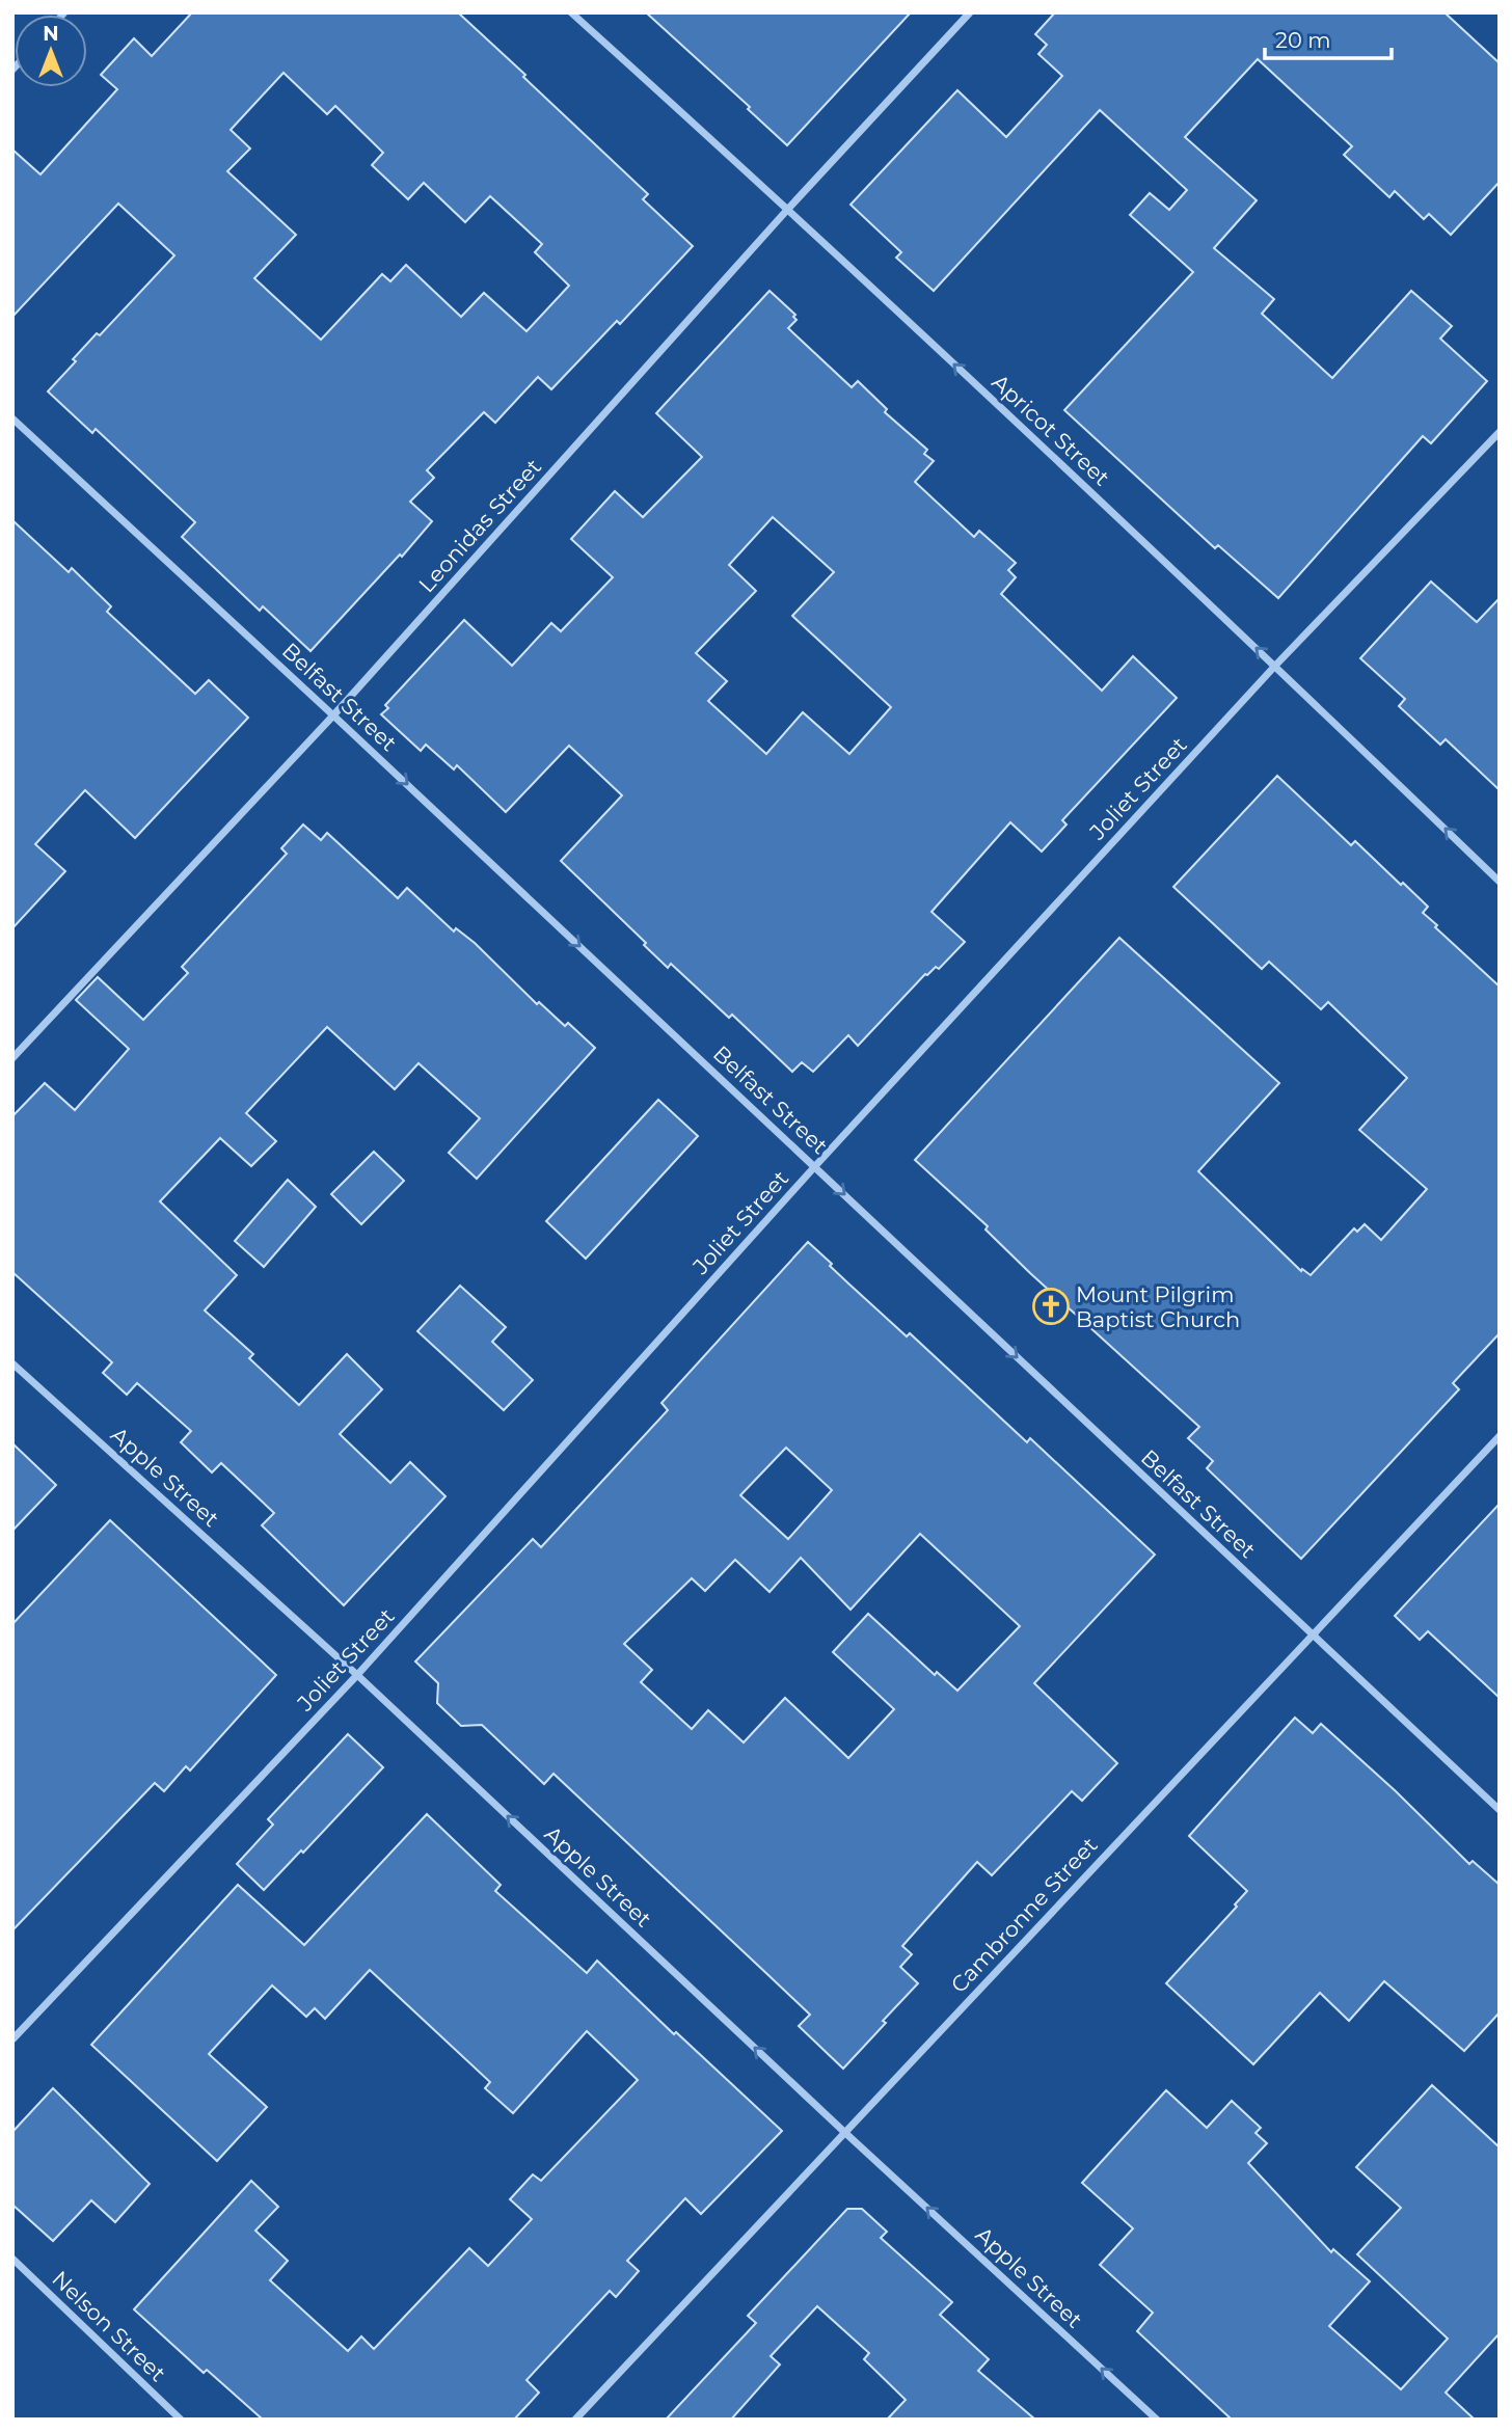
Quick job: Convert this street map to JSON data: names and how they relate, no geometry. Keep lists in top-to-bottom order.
{
  "streets": {
    "street": [
      "Apricot Street",
      "Leonidas Street",
      "Belfast Street",
      "Joliet Street",
      "Apple Street",
      "Cambronne Street",
      "Nelson Street"
    ]
  },
  "crossings": [
    ["Apricot Street", "Leonidas Street"],
    ["Apricot Street", "Joliet Street"],
    ["Leonidas Street", "Belfast Street"],
    ["Belfast Street", "Joliet Street"],
    ["Belfast Street", "Cambronne Street"],
    ["Joliet Street", "Apple Street"],
    ["Apple Street", "Cambronne Street"]
  ],
  "one_way": ["Apricot Street", "Belfast Street", "Apple Street"],
  "places": {
    "church": ["Mount Pilgrim Baptist Church"]
  },
  "scale_bar": "20 m",
  "north": "top"
}
